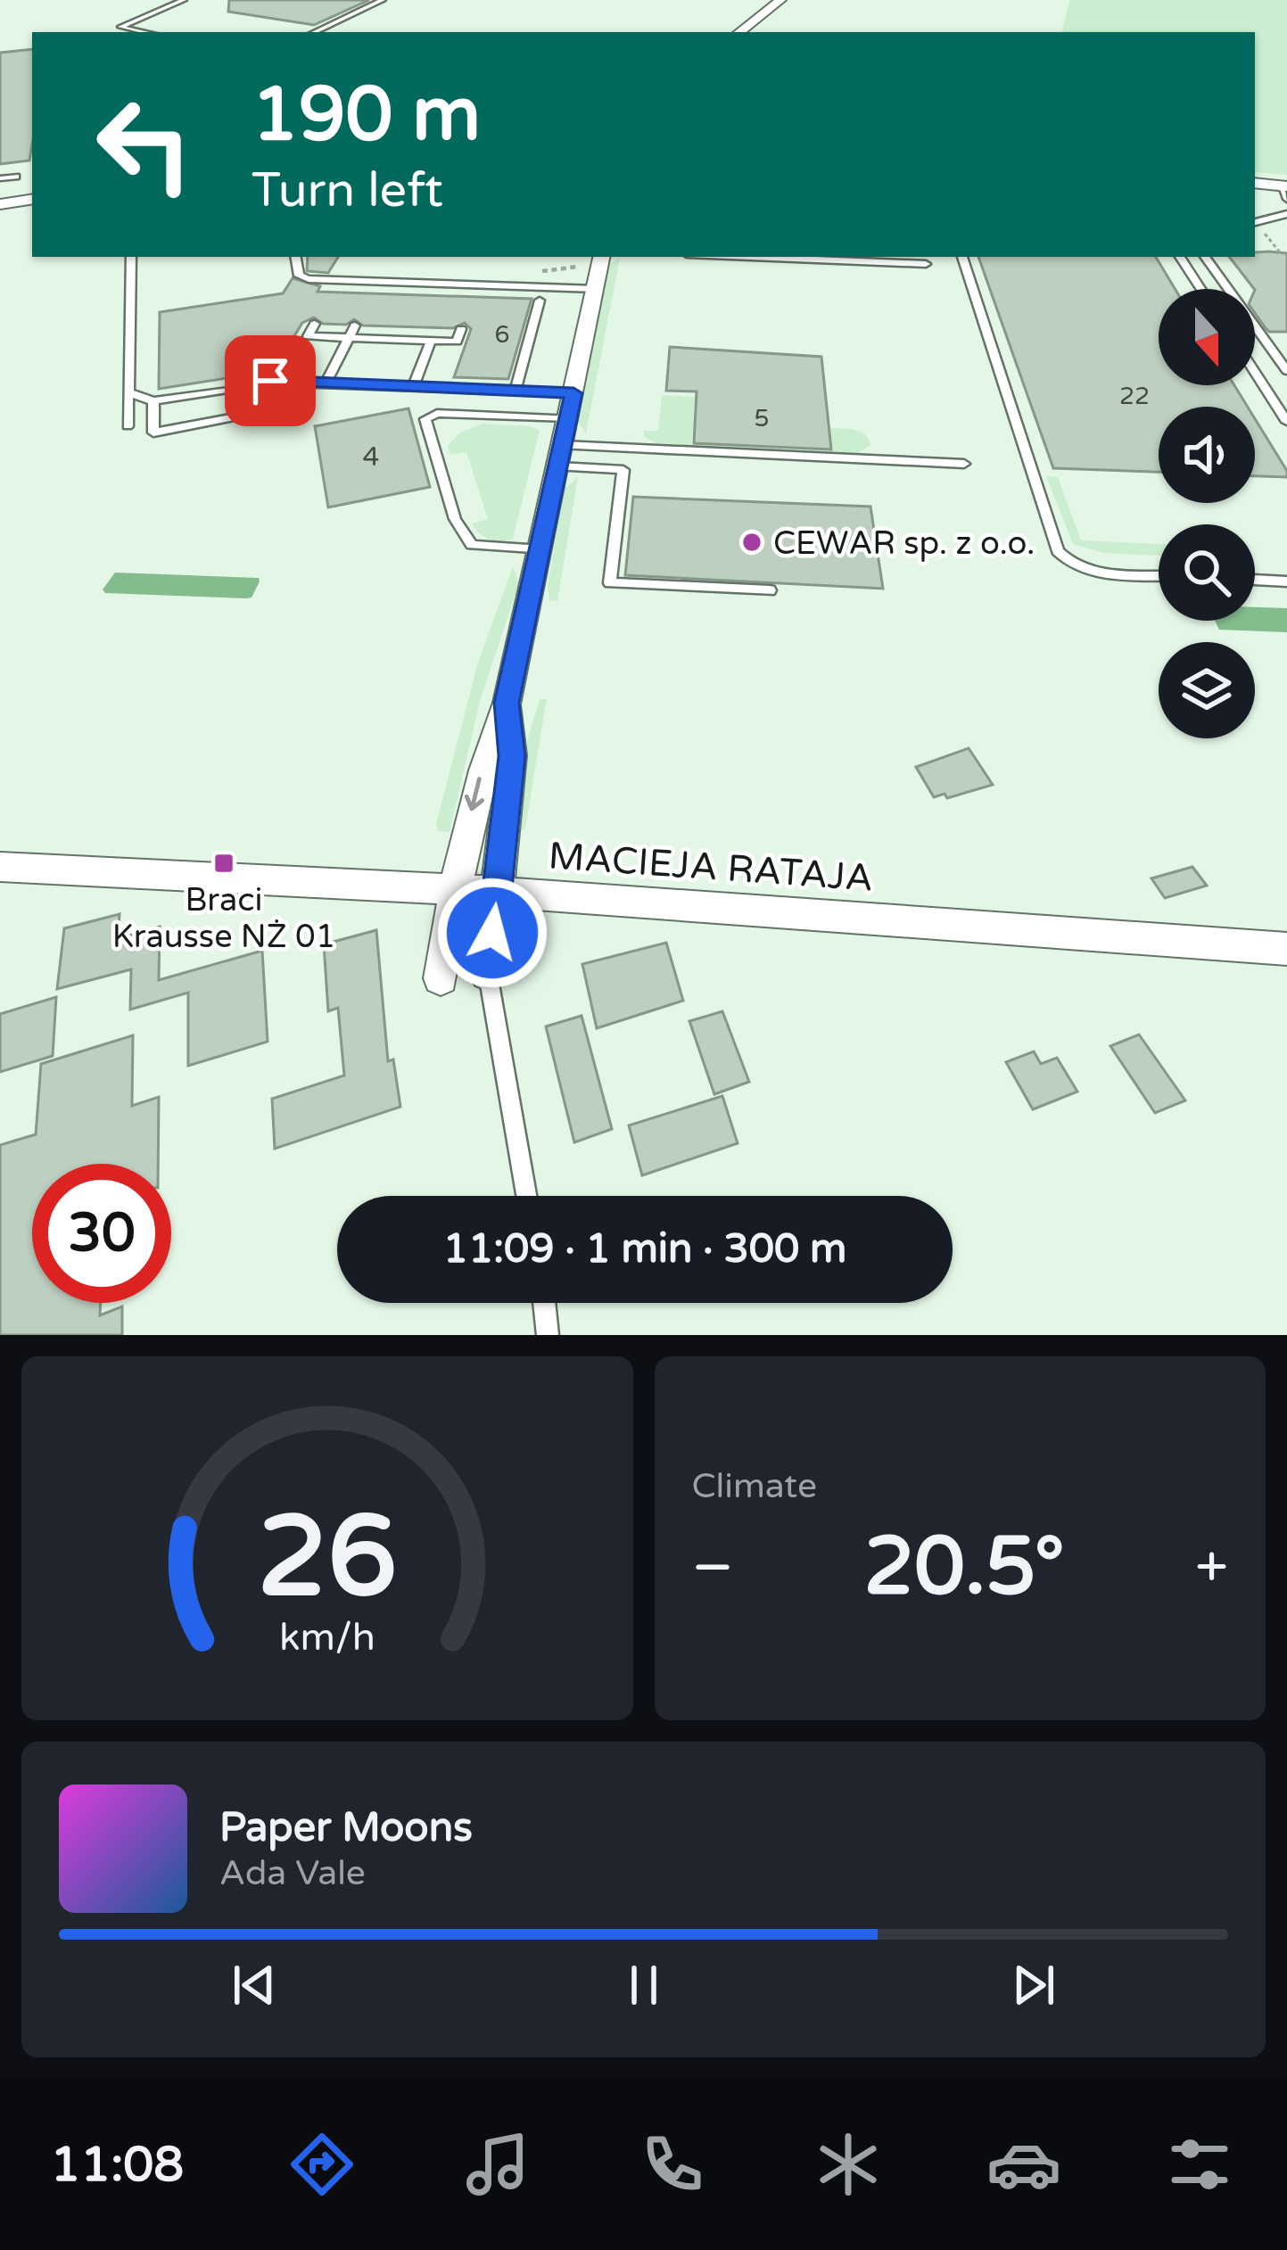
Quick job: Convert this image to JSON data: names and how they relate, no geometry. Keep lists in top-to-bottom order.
{
  "streets": {
    "street": ["MACIEJA RATAJA"]
  },
  "places": {
    "other": ["CEWAR sp. z o.o."],
    "transit": ["Braci Krausse NŻ 01"]
  },
  "house_numbers": [
    "6",
    "22",
    "5",
    "4"
  ],
  "north": "bottom",
  "page": {
    "turn": ["190 m", "Turn left"],
    "limit": "30",
    "trip": "11:09 · 1 min · 300 m",
    "tile": "Climate",
    "heat": ["−", "20.5°", "+"],
    "song": ["Paper Moons", "Ada Vale"],
    "tabs": "11:08",
    "gauge": ["26", "km/h"]
  }
}
